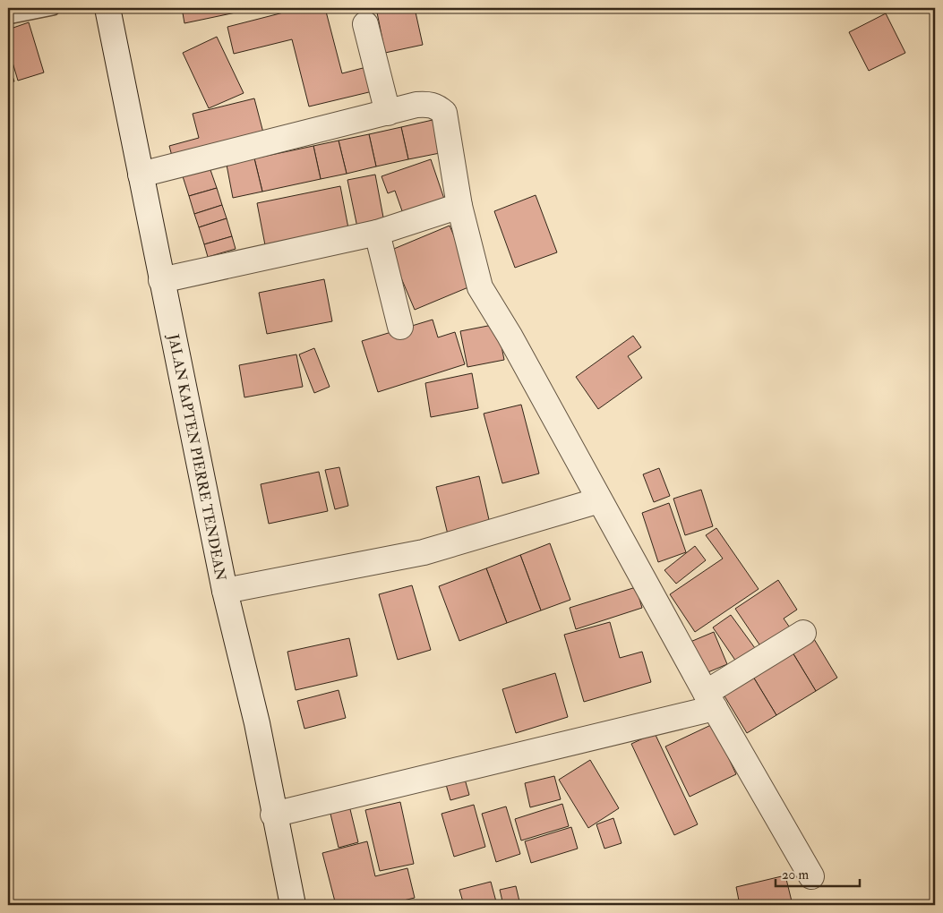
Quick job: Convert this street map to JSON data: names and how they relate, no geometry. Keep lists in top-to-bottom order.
{
  "streets": {
    "street": ["JALAN KAPTEN PIERRE TENDEAN"]
  },
  "scale_bar": "20 m"
}
